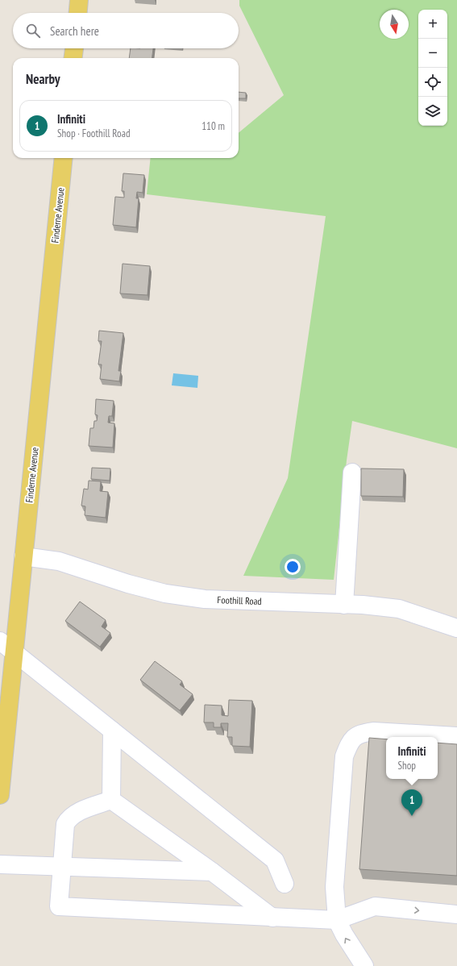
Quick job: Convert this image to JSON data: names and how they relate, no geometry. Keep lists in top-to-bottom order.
{
  "streets": {
    "main road": ["Finderne Avenue"],
    "street": ["Foothill Road"]
  },
  "crossings": [
    ["Finderne Avenue", "Foothill Road"]
  ],
  "north": "bottom",
  "page": {
    "map_buttons": ["+", "−"],
    "search": "Search here",
    "heading": "Nearby",
    "list": [
      {
        "mark": "1",
        "name": "Infiniti",
        "note": "Shop · Foothill Road",
        "value": "110 m"
      }
    ],
    "popup": ["Infiniti", "Shop"],
    "pins": "1"
  }
}
